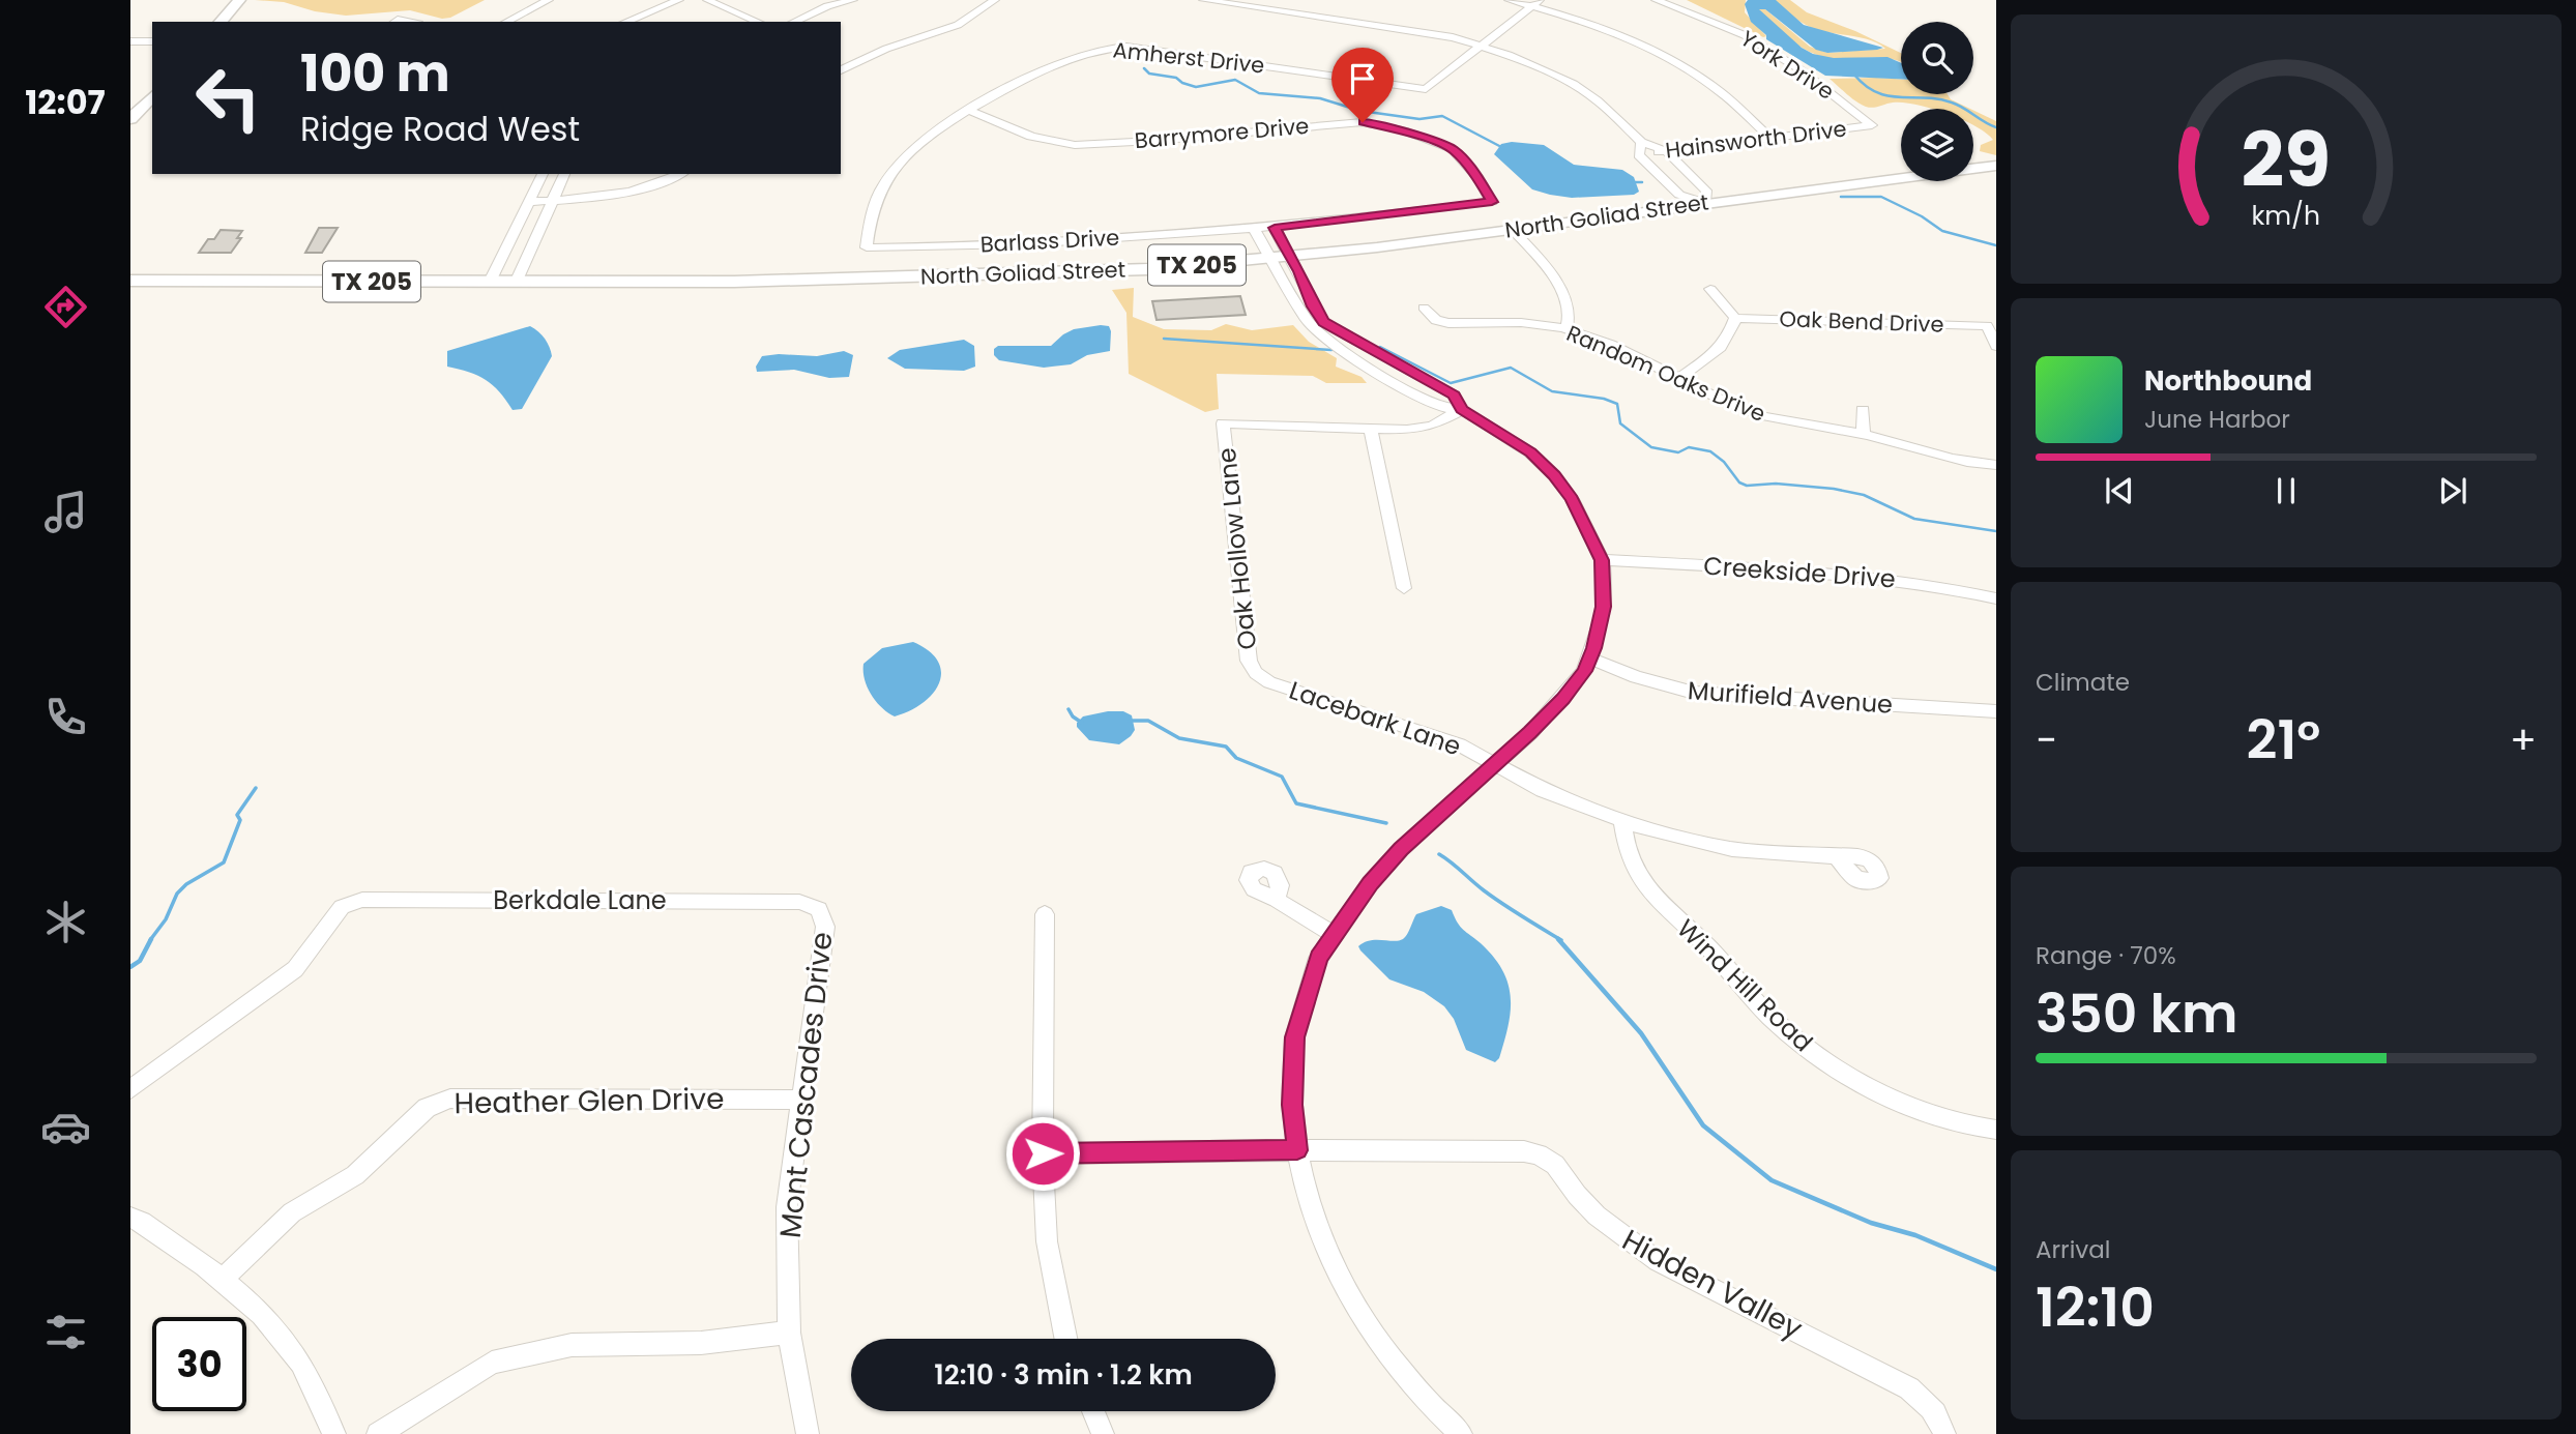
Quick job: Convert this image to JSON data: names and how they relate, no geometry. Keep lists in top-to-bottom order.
{
  "streets": {
    "main road": ["North Goliad Street", "TX 205"],
    "street": [
      "Amherst Drive",
      "York Drive",
      "Barrymore Drive",
      "Hainsworth Drive",
      "Barlass Drive",
      "Oak Bend Drive",
      "Random Oaks Drive",
      "Oak Hollow Lane",
      "Creekside Drive",
      "Murifield Avenue",
      "Lacebark Lane",
      "Berkdale Lane",
      "Wind Hill Road",
      "Mont Cascades Drive",
      "Heather Glen Drive",
      "Hidden Valley"
    ]
  },
  "crossings": [
    ["Amherst Drive", "Barrymore Drive"],
    ["Amherst Drive", "Barlass Drive"],
    ["York Drive", "Hainsworth Drive"],
    ["Barrymore Drive", "Barlass Drive"],
    ["Oak Hollow Lane", "Lacebark Lane"],
    ["Lacebark Lane", "Wind Hill Road"],
    ["Berkdale Lane", "Mont Cascades Drive"],
    ["Mont Cascades Drive", "Heather Glen Drive"]
  ],
  "page": {
    "tabs": "12:07",
    "turn": ["100 m", "Ridge Road West"],
    "song": ["Northbound", "June Harbor"],
    "tile": [
      "Climate",
      ["Range · 70%", "350 km"],
      ["Arrival", "12:10"]
    ],
    "heat": ["−", "21°", "+"],
    "limit": "30",
    "trip": "12:10 · 3 min · 1.2 km",
    "gauge": ["29", "km/h"]
  }
}
